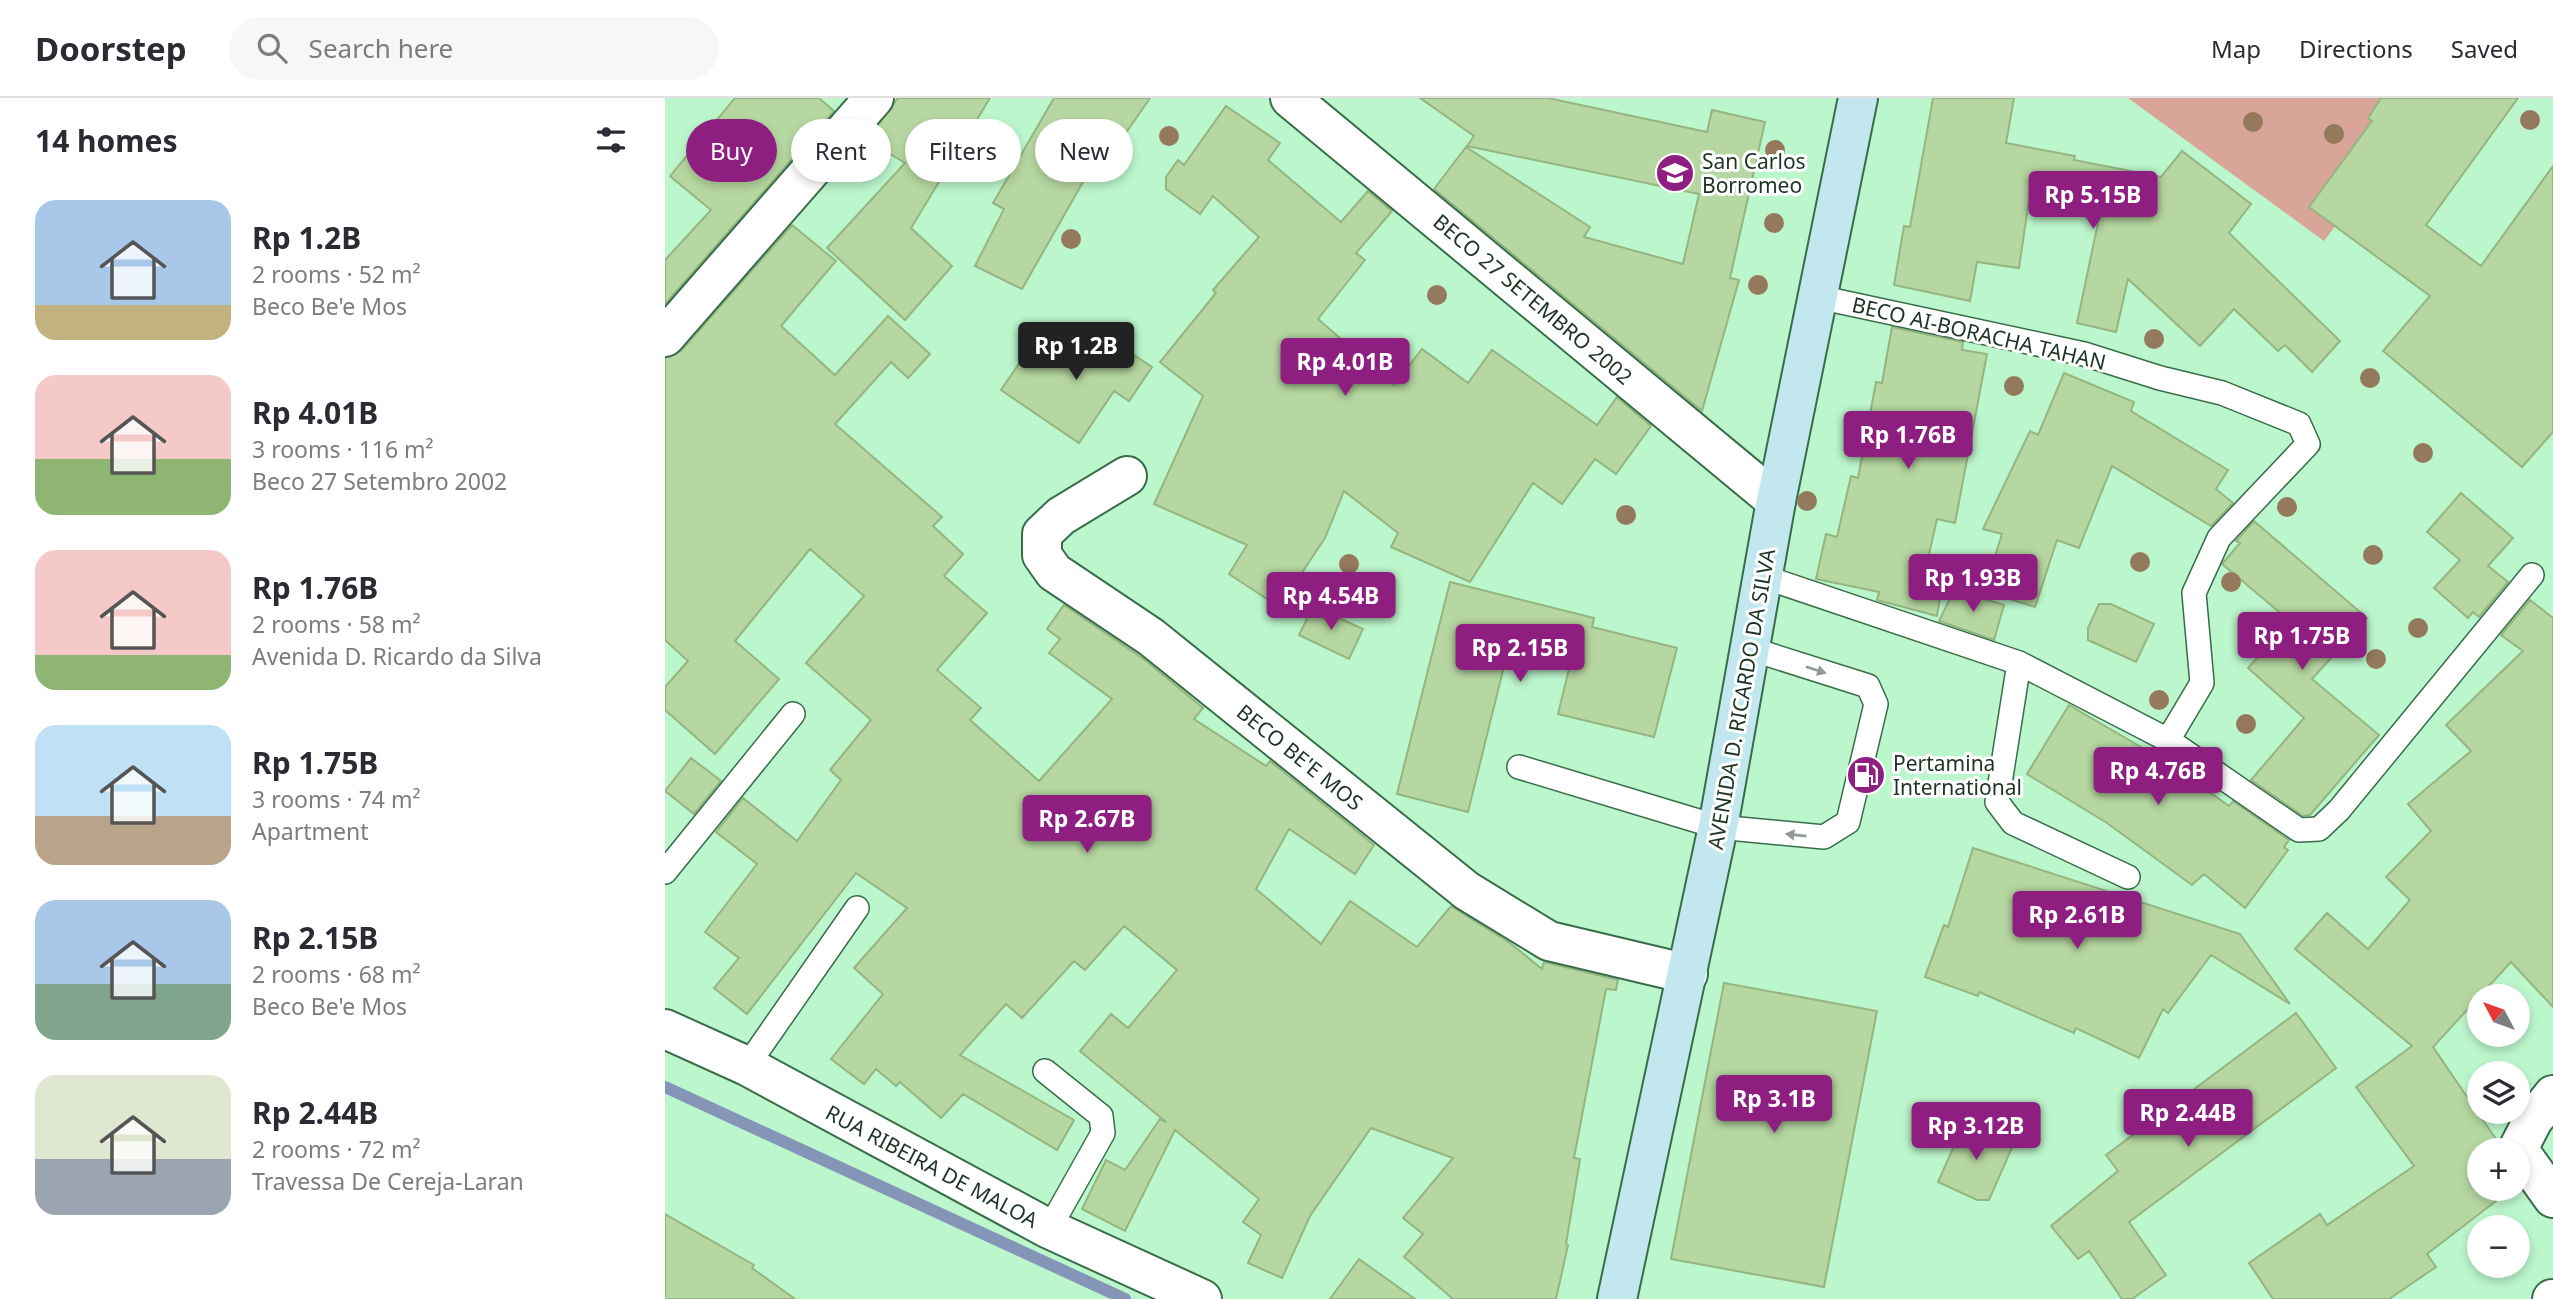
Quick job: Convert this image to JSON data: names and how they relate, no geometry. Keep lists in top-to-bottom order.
{
  "streets": {
    "main road": ["AVENIDA D. RICARDO DA SILVA"],
    "street": ["BECO 27 SETEMBRO 2002", "BECO BE'E MOS", "RUA RIBEIRA DE MALOA"],
    "lane": ["BECO AI-BORACHA TAHAN"]
  },
  "crossings": [
    ["BECO 27 SETEMBRO 2002", "AVENIDA D. RICARDO DA SILVA"],
    ["BECO AI-BORACHA TAHAN", "AVENIDA D. RICARDO DA SILVA"],
    ["AVENIDA D. RICARDO DA SILVA", "BECO BE'E MOS"]
  ],
  "places": {
    "school or university": ["San Carlos Borromeo"],
    "fuel station": ["Pertamina International"]
  },
  "north": "top left",
  "page": {
    "header": "Doorstep",
    "search": "Search here",
    "nav": ["Map", "Directions", "Saved"],
    "heading": "14 homes",
    "chip": [
      "Buy",
      "Rent",
      "Filters",
      "New"
    ],
    "price": [
      "Rp 5.15B",
      "Rp 1.2B",
      "Rp 4.01B",
      "Rp 1.76B",
      "Rp 1.93B",
      "Rp 4.54B",
      "Rp 1.75B",
      "Rp 2.15B",
      "Rp 4.76B",
      "Rp 2.67B",
      "Rp 2.61B",
      "Rp 3.1B",
      "Rp 2.44B",
      "Rp 3.12B"
    ],
    "list": [
      {
        "name": "Rp 1.2B",
        "note": "2 rooms · 52 m² · Beco Be'e Mos"
      },
      {
        "name": "Rp 4.01B",
        "note": "3 rooms · 116 m² · Beco 27 Setembro 2002"
      },
      {
        "name": "Rp 1.76B",
        "note": "2 rooms · 58 m² · Avenida D. Ricardo da Silva"
      },
      {
        "name": "Rp 1.75B",
        "note": "3 rooms · 74 m² · Apartment"
      },
      {
        "name": "Rp 2.15B",
        "note": "2 rooms · 68 m² · Beco Be'e Mos"
      },
      {
        "name": "Rp 2.44B",
        "note": "2 rooms · 72 m² · Travessa De Cereja-Laran"
      }
    ],
    "map_buttons": ["+", "−"]
  }
}
